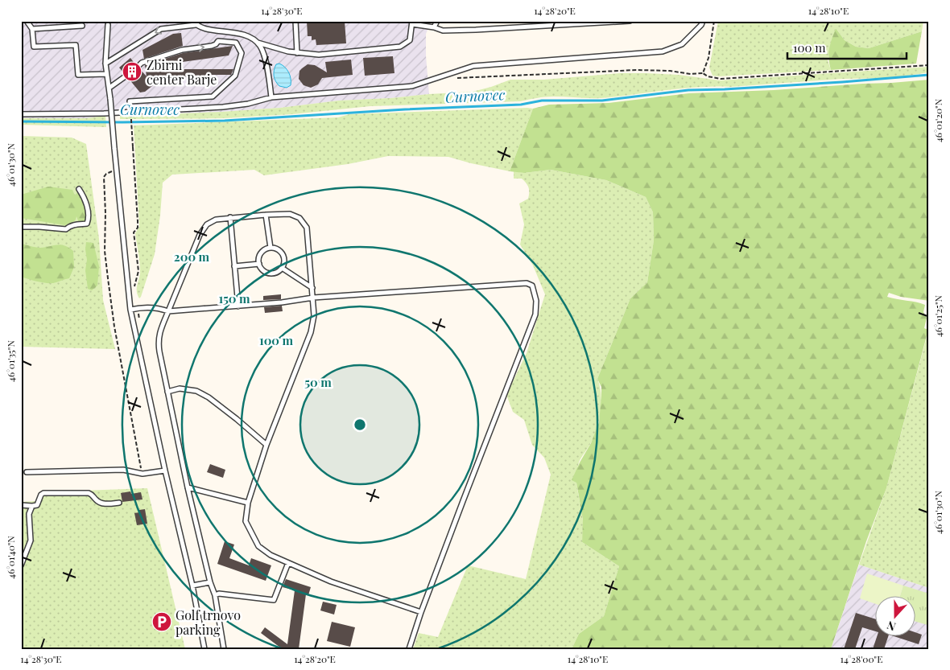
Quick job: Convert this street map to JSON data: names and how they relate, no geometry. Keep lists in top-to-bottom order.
{
  "water": ["Curnovec"],
  "places": {
    "building": ["Zbirni center Barje"],
    "parking": ["Golf trnovo parking"]
  },
  "scale_bar": "100 m",
  "north": "bottom",
  "coordinates": [
    "14°28'30\"E",
    "14°28'20\"E",
    "14°28'10\"E",
    "46°01'20\"N",
    "46°01'30\"N",
    "46°01'25\"N",
    "46°01'35\"N",
    "46°01'40\"N",
    "14°28'00\"E"
  ],
  "rings": [
    "200 m",
    "150 m",
    "100 m",
    "50 m"
  ]
}
